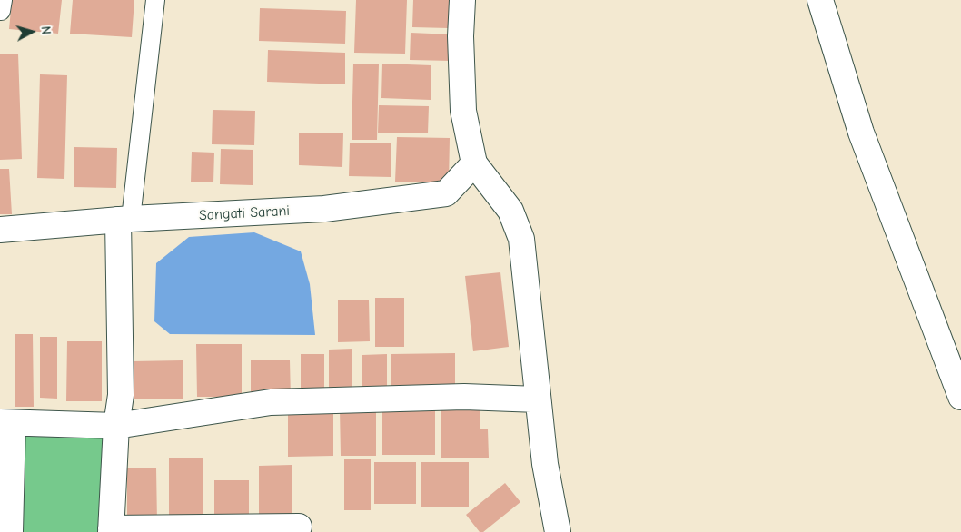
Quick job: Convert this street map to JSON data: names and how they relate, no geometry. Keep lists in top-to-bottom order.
{
  "streets": {
    "street": ["Sangati Sarani"]
  },
  "north": "right"
}
